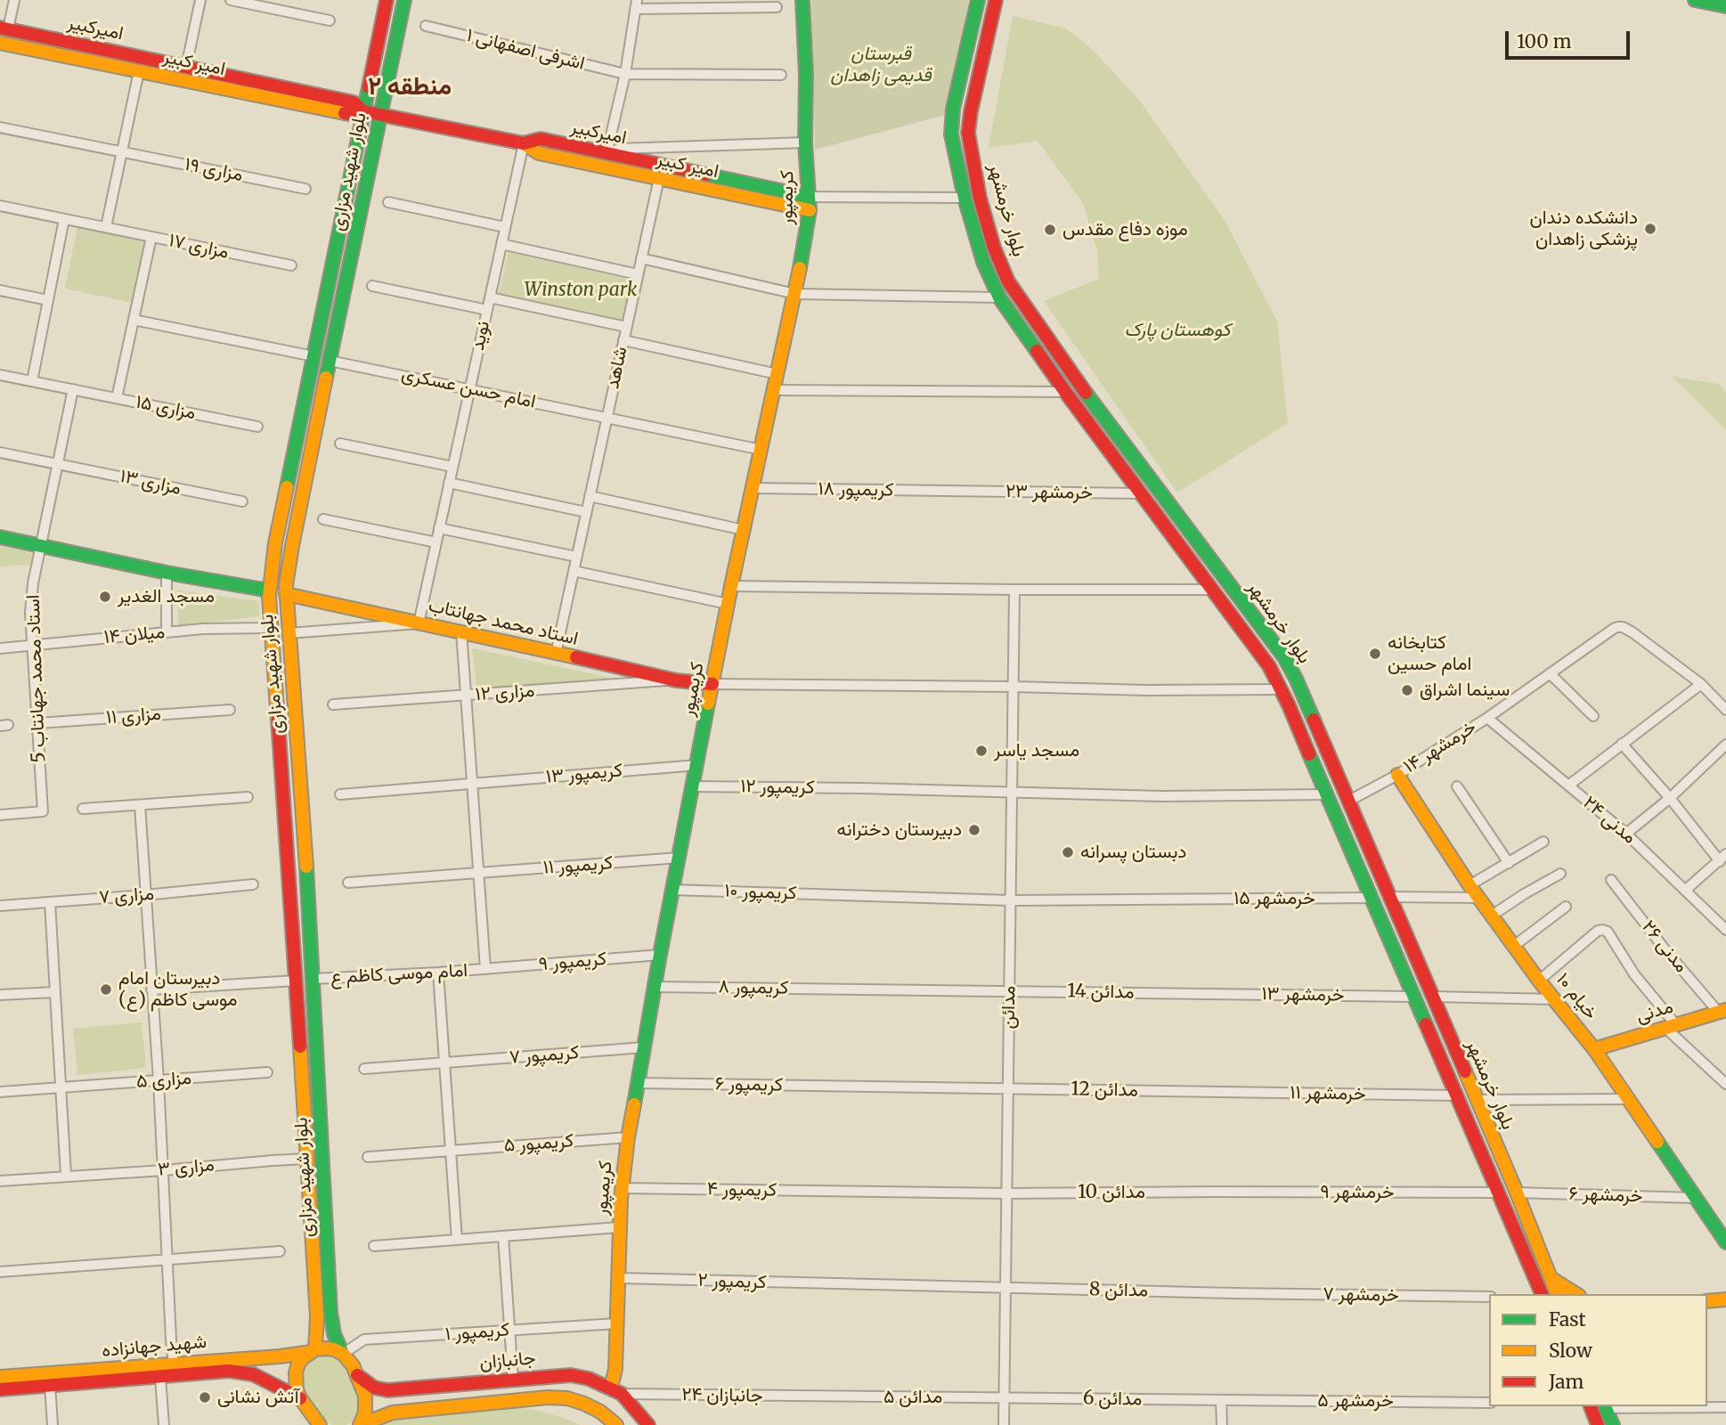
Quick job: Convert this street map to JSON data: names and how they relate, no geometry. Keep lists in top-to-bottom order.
{
  "streets": {
    "main road": [
      "امیرکبیر",
      "امیر کبیر",
      "بلوار شهید مزاری",
      "کریمپور",
      "بلوار خرمشهر",
      "استاد محمد جهانتاب",
      "خیام ۱۰",
      "مدنی",
      "شهید جهانزاده",
      "جانبازان"
    ],
    "street": [
      "اشرفی اصفهانی ۱",
      "مزاری ۱۹",
      "مزاری ۱۷",
      "نوید",
      "شاهد",
      "امام حسن عسکری",
      "مزاری ۱۵",
      "مزاری ۱۳",
      "کریمپور ۱۸",
      "خرمشهر ۲۳",
      "میلان ۱۴",
      "استاد محمد جهانتاب 5",
      "مزاری ۱۲",
      "مزاری ۱۱",
      "خرمشهر ۱۴",
      "کریمپور ۱۳",
      "کریمپور ۱۲",
      "مدنی ۲۴",
      "کریمپور ۱۱",
      "کریمپور ۱۰",
      "مزاری ۷",
      "خرمشهر ۱۵",
      "مدنی ۲۶",
      "کریمپور ۹",
      "امام موسی کاظم ع",
      "کریمپور ۸",
      "مدائن 14",
      "خرمشهر ۱۳",
      "مدائن",
      "کریمپور ۷",
      "مزاری ۵",
      "کریمپور ۶",
      "مدائن 12",
      "خرمشهر ۱۱",
      "کریمپور ۵",
      "مزاری ۳",
      "کریمپور ۴",
      "مدائن 10",
      "خرمشهر ۹",
      "خرمشهر ۶",
      "کریمپور ۲",
      "مدائن 8",
      "خرمشهر ۷",
      "کریمپور ۱",
      "جانبازان ۲۴",
      "مدائن ۵",
      "مدائن 6",
      "خرمشهر ۵"
    ]
  },
  "crossings": [
    ["امیرکبیر", "امیر کبیر"],
    ["امیرکبیر", "بلوار شهید مزاری"],
    ["امیرکبیر", "کریمپور"],
    ["امیرکبیر", "نوید"],
    ["امیر کبیر", "بلوار شهید مزاری"],
    ["امیر کبیر", "کریمپور"],
    ["امیر کبیر", "نوید"],
    ["امیر کبیر", "شاهد"],
    ["بلوار شهید مزاری", "امام حسن عسکری"],
    ["بلوار شهید مزاری", "استاد محمد جهانتاب"],
    ["بلوار شهید مزاری", "میلان ۱۴"],
    ["بلوار شهید مزاری", "امام موسی کاظم ع"],
    ["بلوار شهید مزاری", "مزاری ۳"],
    ["بلوار شهید مزاری", "کریمپور ۱"],
    ["بلوار شهید مزاری", "شهید جهانزاده"],
    ["بلوار شهید مزاری", "جانبازان"],
    ["کریمپور", "امام حسن عسکری"],
    ["کریمپور", "کریمپور ۱۸"],
    ["کریمپور", "استاد محمد جهانتاب"],
    ["کریمپور", "کریمپور ۱۳"],
    ["کریمپور", "کریمپور ۱۲"],
    ["کریمپور", "کریمپور ۱۱"],
    ["کریمپور", "کریمپور ۱۰"],
    ["کریمپور", "کریمپور ۹"],
    ["کریمپور", "کریمپور ۸"],
    ["کریمپور", "کریمپور ۷"],
    ["کریمپور", "کریمپور ۶"],
    ["کریمپور", "کریمپور ۵"],
    ["کریمپور", "کریمپور ۴"],
    ["کریمپور", "کریمپور ۲"],
    ["کریمپور", "کریمپور ۱"],
    ["کریمپور", "جانبازان"],
    ["کریمپور", "جانبازان ۲۴"],
    ["بلوار خرمشهر", "خرمشهر ۲۳"],
    ["بلوار خرمشهر", "خرمشهر ۱۴"],
    ["بلوار خرمشهر", "کریمپور ۱۲"],
    ["بلوار خرمشهر", "خرمشهر ۱۵"],
    ["بلوار خرمشهر", "خرمشهر ۱۳"],
    ["بلوار خرمشهر", "خرمشهر ۱۱"],
    ["بلوار خرمشهر", "خرمشهر ۹"],
    ["بلوار خرمشهر", "خرمشهر ۶"],
    ["نوید", "امام حسن عسکری"],
    ["نوید", "استاد محمد جهانتاب"],
    ["شاهد", "امام حسن عسکری"],
    ["شاهد", "استاد محمد جهانتاب"],
    ["مزاری ۱۵", "استاد محمد جهانتاب 5"],
    ["مزاری ۱۳", "استاد محمد جهانتاب 5"],
    ["کریمپور ۱۸", "خرمشهر ۲۳"],
    ["استاد محمد جهانتاب", "مزاری ۱۲"],
    ["میلان ۱۴", "استاد محمد جهانتاب 5"],
    ["استاد محمد جهانتاب 5", "مزاری ۱۱"],
    ["خرمشهر ۱۴", "مدنی ۲۴"],
    ["خرمشهر ۱۴", "خیام ۱۰"],
    ["کریمپور ۱۲", "مدائن"],
    ["کریمپور ۱۰", "خرمشهر ۱۵"],
    ["کریمپور ۱۰", "مدائن"],
    ["خرمشهر ۱۵", "مدائن"],
    ["مدنی ۲۶", "مدنی"],
    ["کریمپور ۹", "امام موسی کاظم ع"],
    ["کریمپور ۸", "مدائن 14"],
    ["کریمپور ۸", "مدائن"],
    ["مدائن 14", "خرمشهر ۱۳"],
    ["مدائن 14", "مدائن"],
    ["خیام ۱۰", "مدنی"],
    ["خیام ۱۰", "خرمشهر ۶"],
    ["مدائن", "کریمپور ۶"],
    ["مدائن", "مدائن 12"],
    ["مدائن", "کریمپور ۴"],
    ["مدائن", "مدائن 10"],
    ["مدائن", "کریمپور ۲"],
    ["مدائن", "مدائن 8"],
    ["مدائن", "مدائن ۵"],
    ["مدائن", "مدائن 6"],
    ["کریمپور ۶", "مدائن 12"],
    ["مدائن 12", "خرمشهر ۱۱"],
    ["کریمپور ۴", "مدائن 10"],
    ["مدائن 10", "خرمشهر ۹"],
    ["کریمپور ۲", "مدائن 8"],
    ["مدائن 8", "خرمشهر ۷"],
    ["کریمپور ۱", "شهید جهانزاده"],
    ["جانبازان", "جانبازان ۲۴"],
    ["جانبازان ۲۴", "مدائن ۵"],
    ["مدائن ۵", "مدائن 6"],
    ["مدائن 6", "خرمشهر ۵"]
  ],
  "districts": ["منطقه ۲"],
  "parks": ["قبرستان قدیمی زاهدان", "Winston park", "کوهستان پارک"],
  "places": [
    "دانشکده دندان پزشکی زاهدان",
    "موزه دفاع مقدس",
    "مسجد الغدیر",
    "کتابخانه امام حسین",
    "سینما اشراق",
    "مسجد یاسر",
    "دبیرستان دخترانه",
    "دبستان پسرانه",
    "دبیرستان امام موسی کاظم (ع)",
    "آتش نشانی"
  ],
  "legend": ["Fast", "Slow", "Jam"],
  "scale_bar": "100 m"
}
